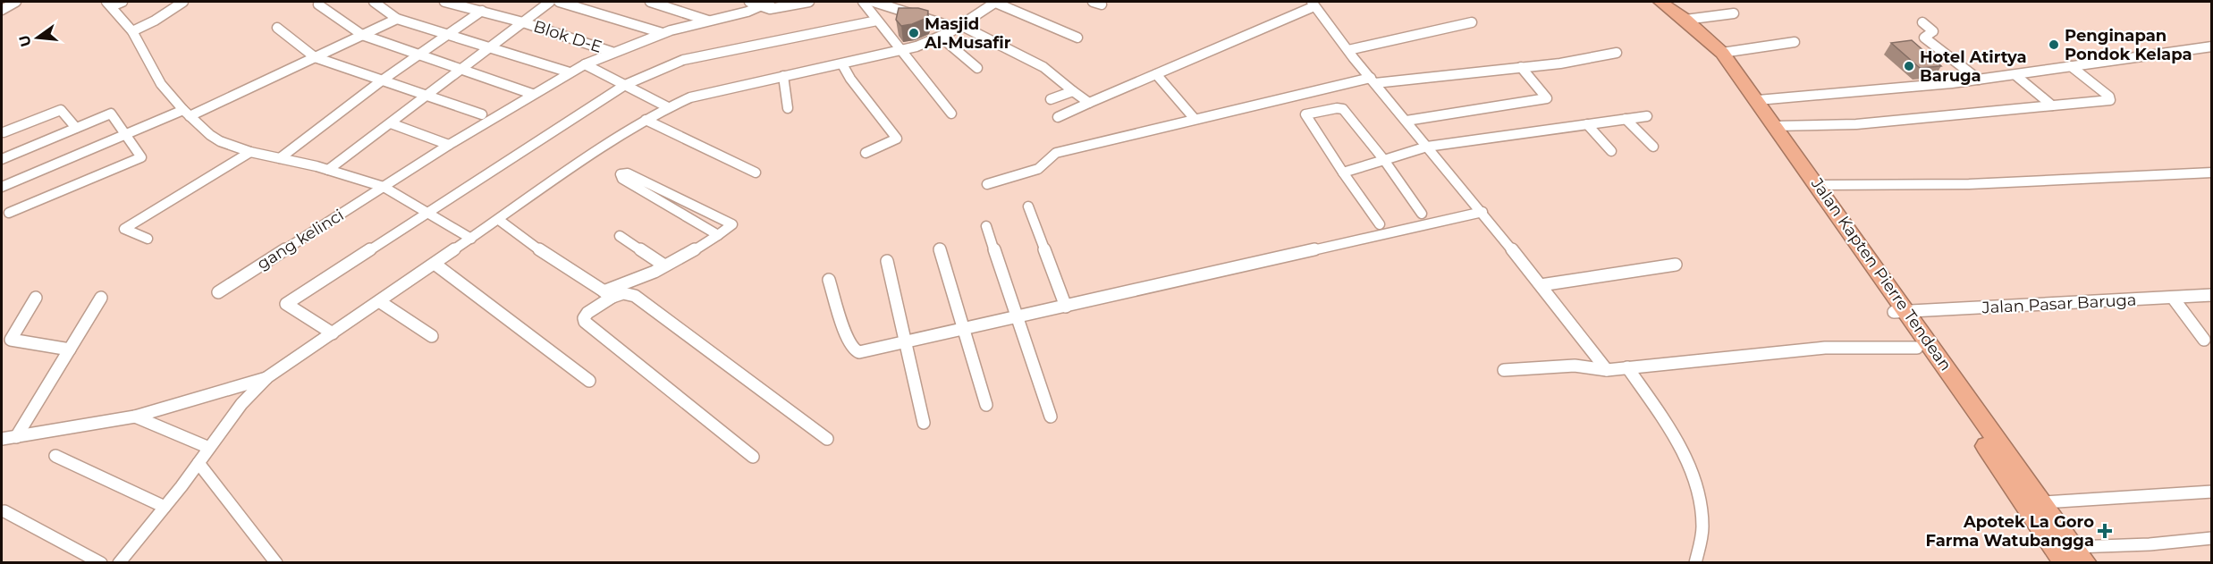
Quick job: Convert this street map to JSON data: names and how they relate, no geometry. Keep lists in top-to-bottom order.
{
  "streets": {
    "highway": ["Jalan Kapten Pierre Tendean"],
    "street": ["Blok D-E", "gang kelinci", "Jalan Pasar Baruga"]
  },
  "crossings": [
    ["Blok D-E", "gang kelinci"],
    ["Jalan Kapten Pierre Tendean", "Jalan Pasar Baruga"]
  ],
  "places": {
    "other": ["Masjid Al-Musafir", "Penginapan Pondok Kelapa", "Hotel Atirtya Baruga"],
    "health": ["Apotek La Goro Farma Watubangga"]
  },
  "north": "left"
}
